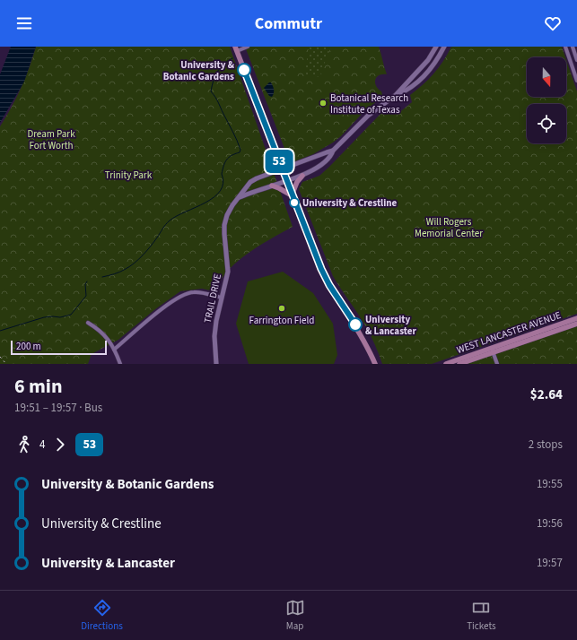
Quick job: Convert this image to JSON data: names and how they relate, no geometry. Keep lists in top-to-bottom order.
{
  "streets": {
    "main road": ["WEST LANCASTER AVENUE"],
    "street": ["TRAIL DRIVE"]
  },
  "parks": ["Dream Park Fort Worth", "Trinity Park", "Will Rogers Memorial Center"],
  "places": [
    "University & Botanic Gardens",
    "Botanical Research Institute of Texas",
    "University & Crestline",
    "Farrington Field",
    "University & Lancaster"
  ],
  "lines": ["bus line 53"],
  "scale_bar": "200 m",
  "north": "bottom",
  "page": {
    "header": "Commutr",
    "on_map": "53",
    "scale": "200 m",
    "heading": ["6 min", "19:51 – 19:57 · Bus", "$2.64"],
    "legs": ["4", "53", "2 stops"],
    "list": [
      {
        "name": "University & Botanic Gardens",
        "value": "19:55"
      },
      {
        "name": "University & Crestline",
        "value": "19:56"
      },
      {
        "name": "University & Lancaster",
        "value": "19:57"
      }
    ],
    "tabs": ["Directions", "Map", "Tickets"]
  }
}
